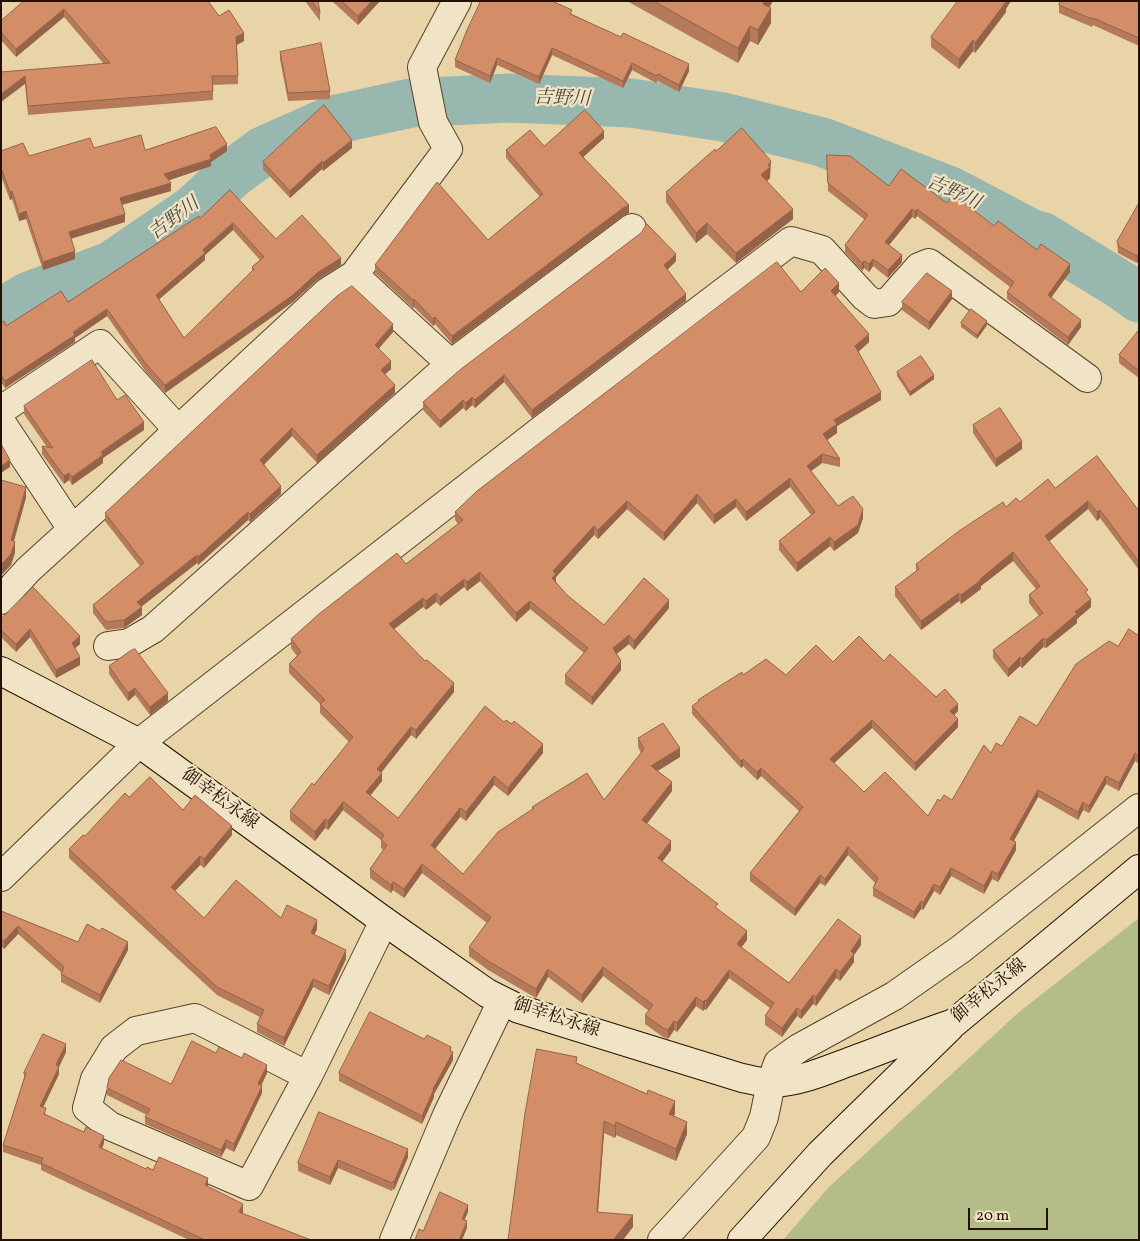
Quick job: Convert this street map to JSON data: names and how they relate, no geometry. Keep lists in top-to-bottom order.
{
  "streets": {
    "street": ["御幸松永線"]
  },
  "water": ["吉野川"],
  "scale_bar": "20 m"
}
